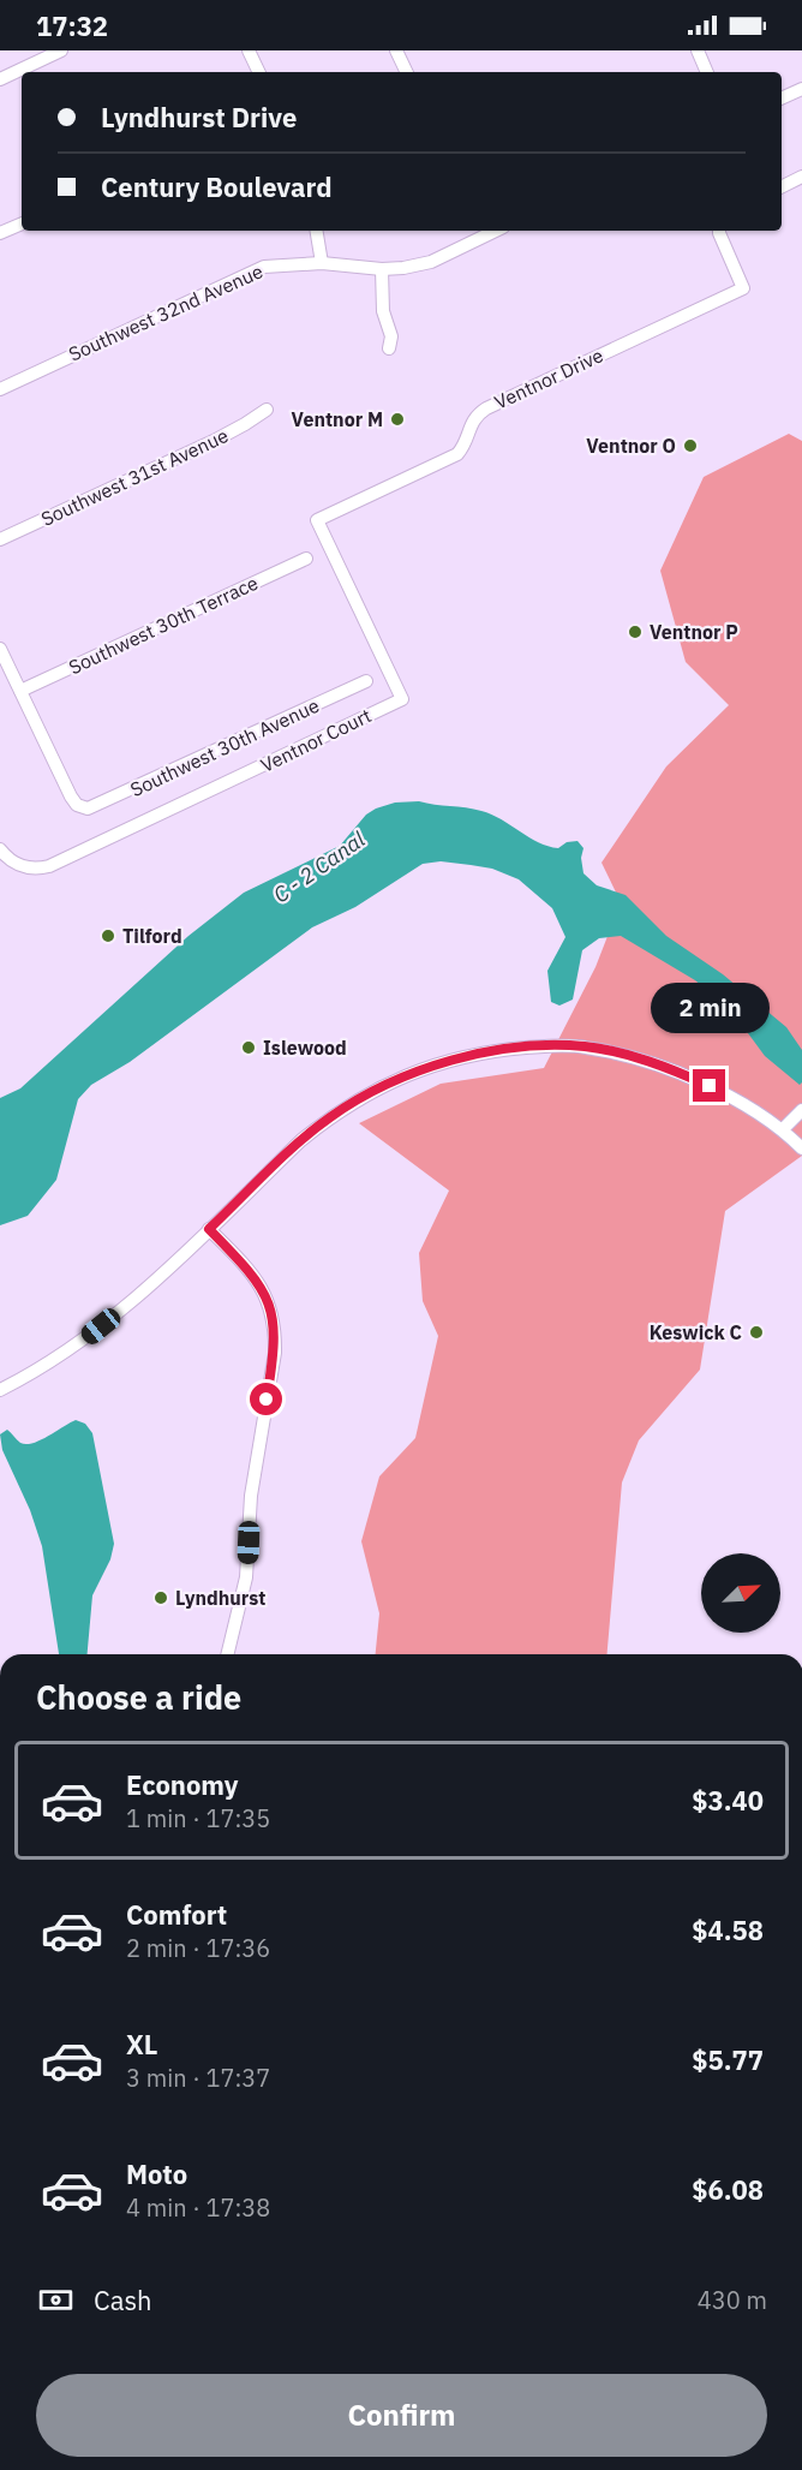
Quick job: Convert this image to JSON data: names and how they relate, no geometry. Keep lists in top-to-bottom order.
{
  "streets": {
    "street": [
      "Southwest 32nd Avenue",
      "Ventnor Drive",
      "Southwest 31st Avenue",
      "Southwest 30th Terrace",
      "Ventnor Court",
      "Southwest 30th Avenue"
    ]
  },
  "crossings": [
    ["Ventnor Drive", "Ventnor Court"],
    ["Southwest 30th Terrace", "Southwest 30th Avenue"]
  ],
  "water": ["C - 2 Canal"],
  "places": [
    "Ventnor M",
    "Ventnor O",
    "Ventnor P",
    "Tilford",
    "Islewood",
    "Keswick C",
    "Lyndhurst"
  ],
  "north": "top right",
  "page": {
    "status": "17:32",
    "banner": ["Lyndhurst Drive", "Century Boulevard"],
    "bubble": "2 min",
    "heading": "Choose a ride",
    "list": [
      {
        "name": "Economy",
        "note": "1 min · 17:35",
        "value": "$3.40"
      },
      {
        "name": "Comfort",
        "note": "2 min · 17:36",
        "value": "$4.58"
      },
      {
        "name": "XL",
        "note": "3 min · 17:37",
        "value": "$5.77"
      },
      {
        "name": "Moto",
        "note": "4 min · 17:38",
        "value": "$6.08"
      }
    ],
    "pay": ["Cash", "430 m"],
    "buttons": "Confirm"
  }
}
